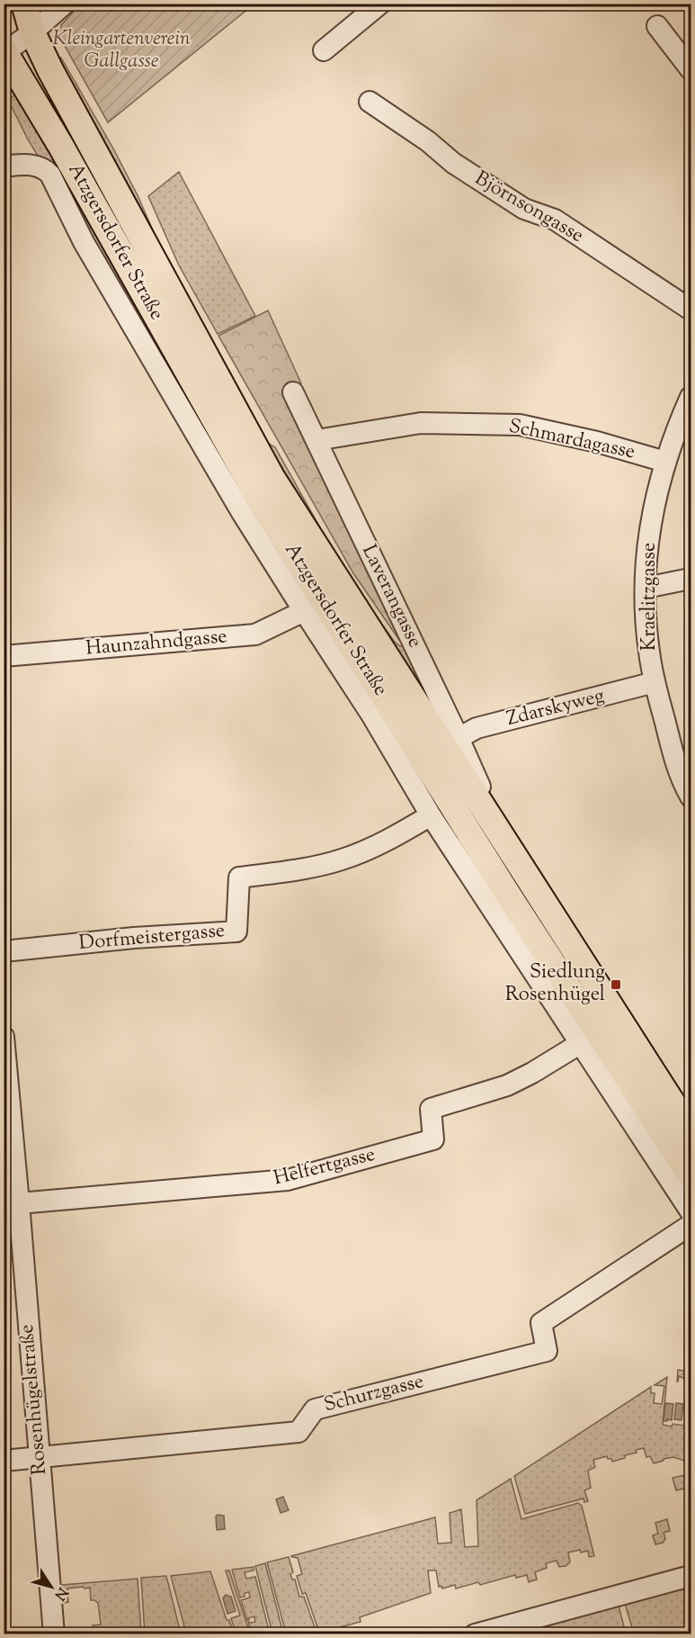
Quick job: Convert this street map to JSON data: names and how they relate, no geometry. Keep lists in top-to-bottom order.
{
  "streets": {
    "main road": ["Atzgersdorfer Straße"],
    "street": [
      "Björnsongasse",
      "Schmardagasse",
      "Laverangasse",
      "Kraelitzgasse",
      "Haunzahndgasse",
      "Zdarskyweg",
      "Dorfmeistergasse",
      "Helfertgasse",
      "Schurzgasse",
      "Rosenhügelstraße"
    ]
  },
  "crossings": [
    ["Atzgersdorfer Straße", "Laverangasse"],
    ["Atzgersdorfer Straße", "Haunzahndgasse"],
    ["Atzgersdorfer Straße", "Dorfmeistergasse"],
    ["Atzgersdorfer Straße", "Helfertgasse"],
    ["Schmardagasse", "Laverangasse"],
    ["Schmardagasse", "Kraelitzgasse"],
    ["Laverangasse", "Zdarskyweg"],
    ["Kraelitzgasse", "Zdarskyweg"],
    ["Helfertgasse", "Rosenhügelstraße"],
    ["Schurzgasse", "Rosenhügelstraße"]
  ],
  "parks": ["Kleingartenverein Gallgasse"],
  "places": {
    "transit": ["Siedlung Rosenhügel"]
  },
  "north": "bottom right"
}
